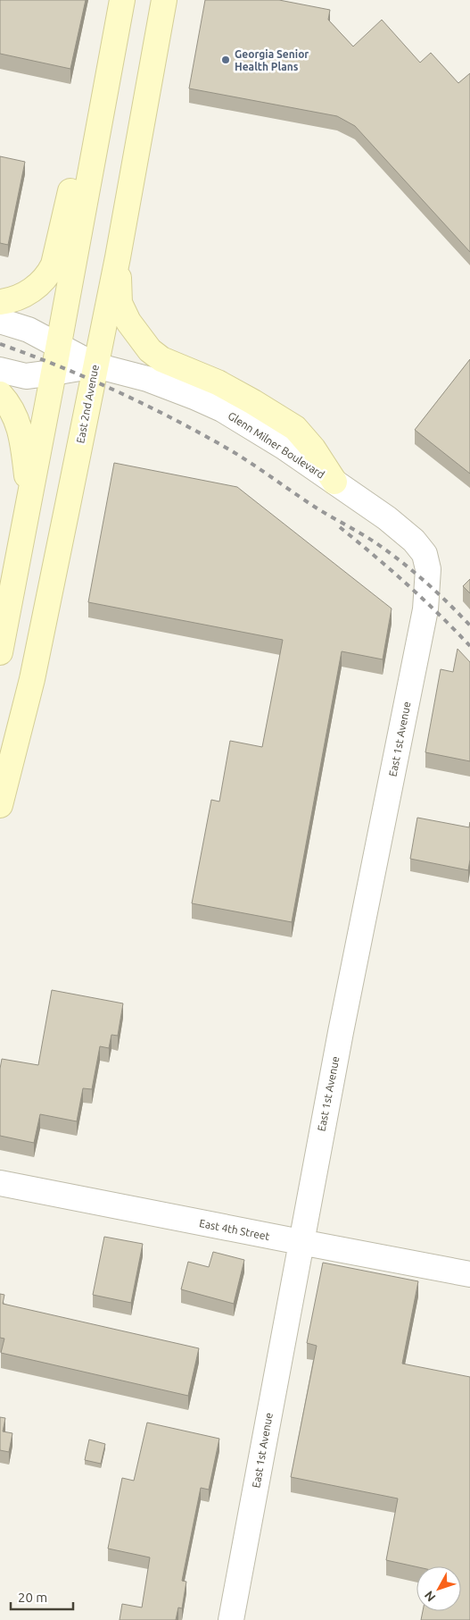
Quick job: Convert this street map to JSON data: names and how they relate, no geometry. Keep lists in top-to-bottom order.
{
  "streets": {
    "main road": ["East 2nd Avenue"],
    "street": ["Glenn Milner Boulevard", "East 1st Avenue", "East 4th Street"]
  },
  "crossings": [
    ["East 2nd Avenue", "Glenn Milner Boulevard"],
    ["Glenn Milner Boulevard", "East 1st Avenue"],
    ["East 1st Avenue", "East 4th Street"]
  ],
  "places": ["Georgia Senior Health Plans"],
  "scale_bar": "20 m",
  "north": "bottom left"
}
